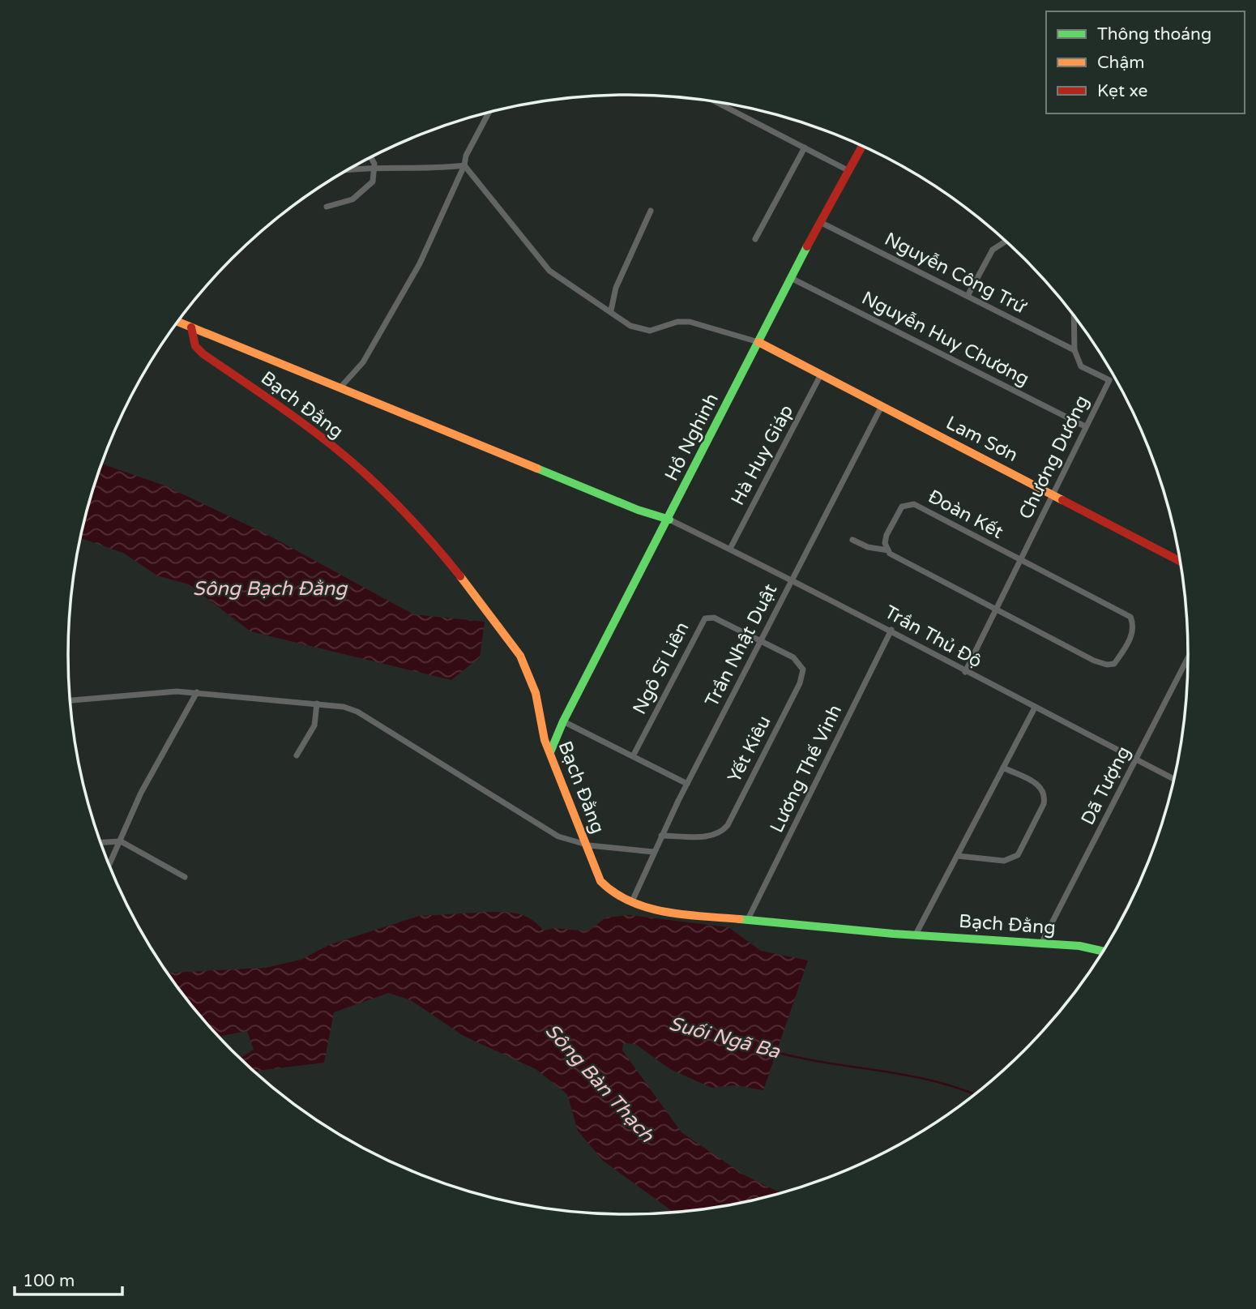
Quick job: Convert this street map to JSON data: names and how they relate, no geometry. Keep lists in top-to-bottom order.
{
  "streets": {
    "street": [
      "Nguyễn Công Trứ",
      "Nguyễn Huy Chương",
      "Bạch Đằng",
      "Hồ Nghinh",
      "Lam Sơn",
      "Hà Huy Giáp",
      "Chương Dương",
      "Đoàn Kết",
      "Trần Thủ Độ",
      "Trần Nhật Duật",
      "Ngô Sĩ Liên",
      "Yết Kiêu",
      "Lương Thế Vinh",
      "Dã Tượng"
    ]
  },
  "crossings": [
    ["Nguyễn Công Trứ", "Hồ Nghinh"],
    ["Nguyễn Công Trứ", "Chương Dương"],
    ["Nguyễn Huy Chương", "Hồ Nghinh"],
    ["Nguyễn Huy Chương", "Chương Dương"],
    ["Bạch Đằng", "Hồ Nghinh"],
    ["Bạch Đằng", "Trần Nhật Duật"],
    ["Bạch Đằng", "Ngô Sĩ Liên"],
    ["Bạch Đằng", "Lương Thế Vinh"],
    ["Bạch Đằng", "Dã Tượng"],
    ["Hồ Nghinh", "Lam Sơn"],
    ["Hồ Nghinh", "Trần Thủ Độ"],
    ["Lam Sơn", "Hà Huy Giáp"],
    ["Lam Sơn", "Chương Dương"],
    ["Lam Sơn", "Trần Nhật Duật"],
    ["Hà Huy Giáp", "Trần Thủ Độ"],
    ["Chương Dương", "Đoàn Kết"],
    ["Chương Dương", "Trần Thủ Độ"],
    ["Trần Thủ Độ", "Trần Nhật Duật"],
    ["Trần Thủ Độ", "Lương Thế Vinh"],
    ["Trần Thủ Độ", "Dã Tượng"],
    ["Trần Nhật Duật", "Ngô Sĩ Liên"],
    ["Trần Nhật Duật", "Yết Kiêu"],
    ["Ngô Sĩ Liên", "Yết Kiêu"]
  ],
  "water": ["Sông Bạch Đằng", "Suối Ngã Ba", "Sông Bàn Thạch"],
  "legend": ["Thông thoáng", "Chậm", "Kẹt xe"],
  "scale_bar": "100 m"
}
